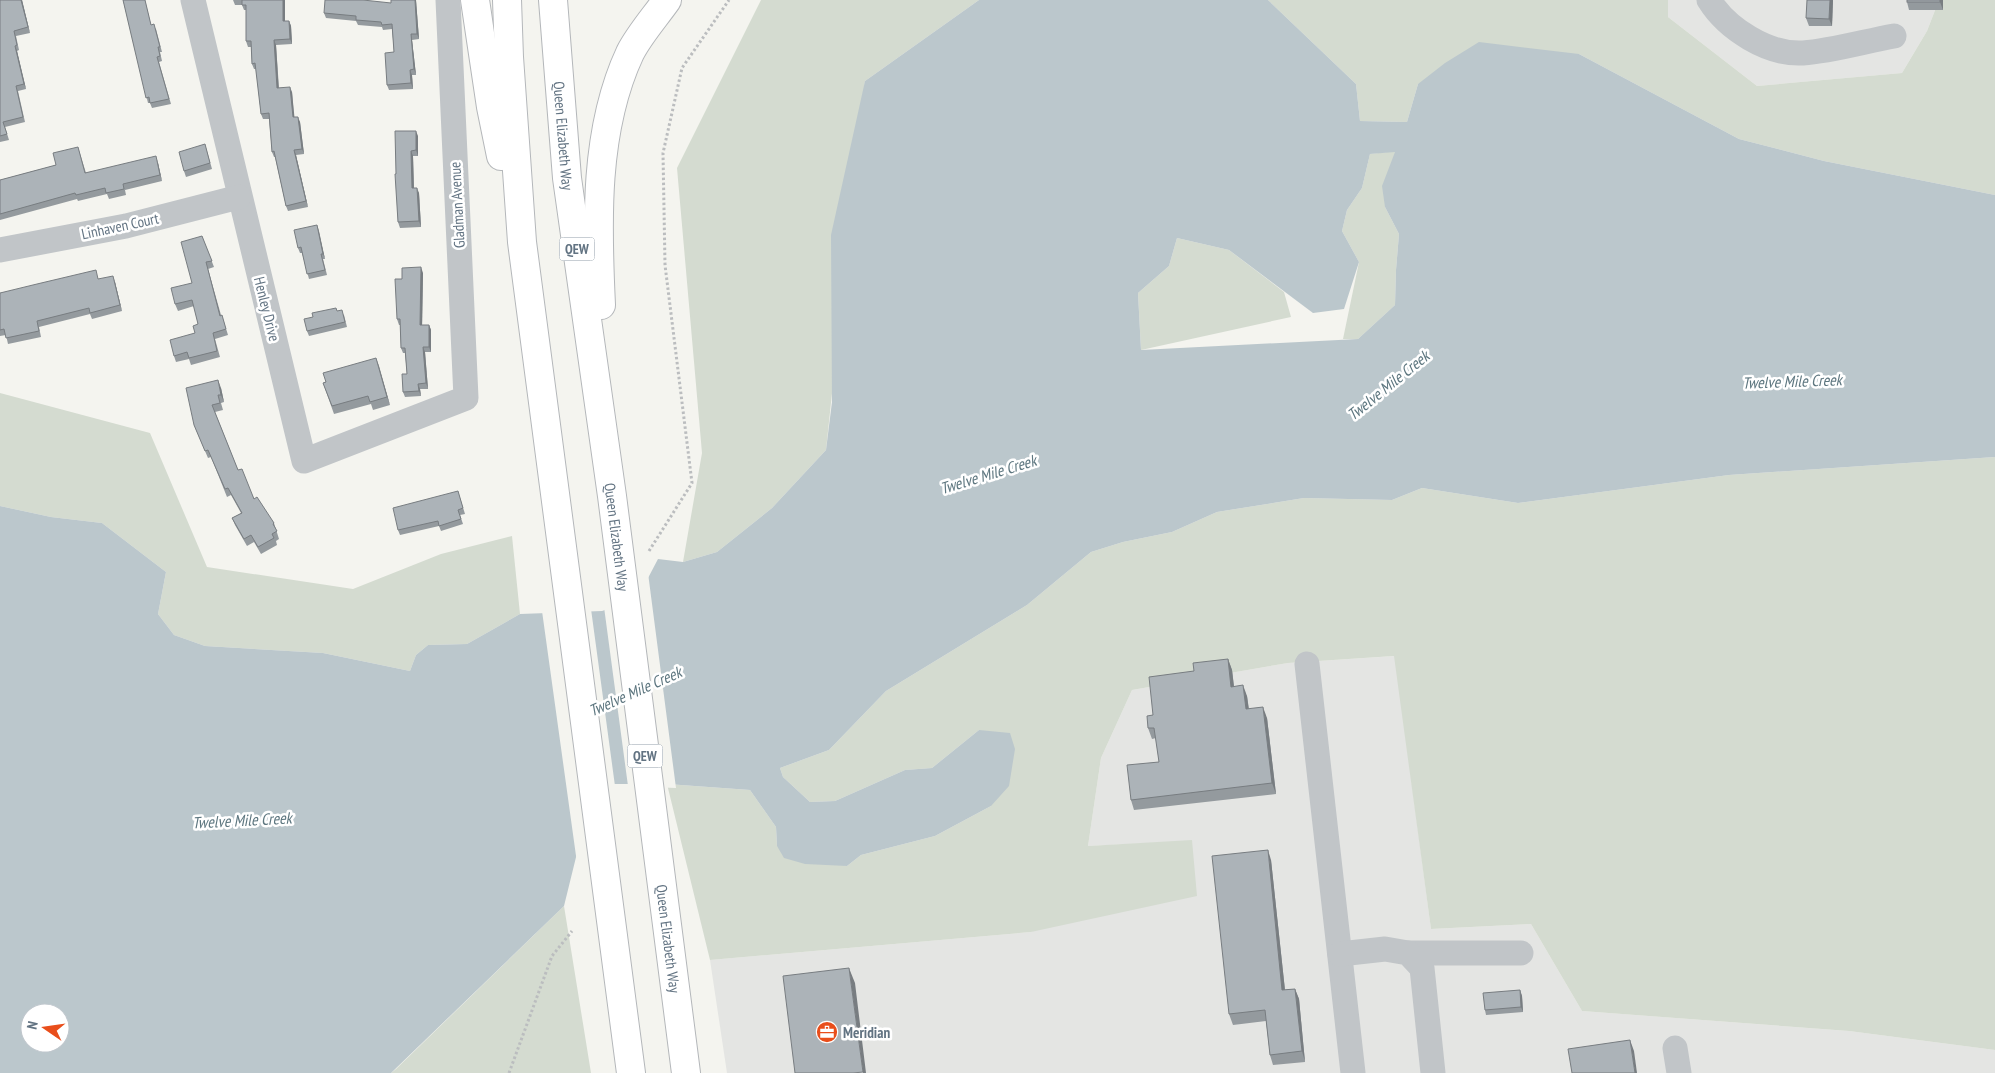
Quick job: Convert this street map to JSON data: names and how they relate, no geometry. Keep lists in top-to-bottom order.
{
  "streets": {
    "highway": ["Queen Elizabeth Way", "QEW"],
    "street": ["Gladman Avenue", "Linhaven Court", "Henley Drive"]
  },
  "crossings": [
    ["Gladman Avenue", "Henley Drive"],
    ["Linhaven Court", "Henley Drive"]
  ],
  "water": ["Twelve Mile Creek"],
  "places": {
    "office": ["Meridian"]
  },
  "north": "left"
}
